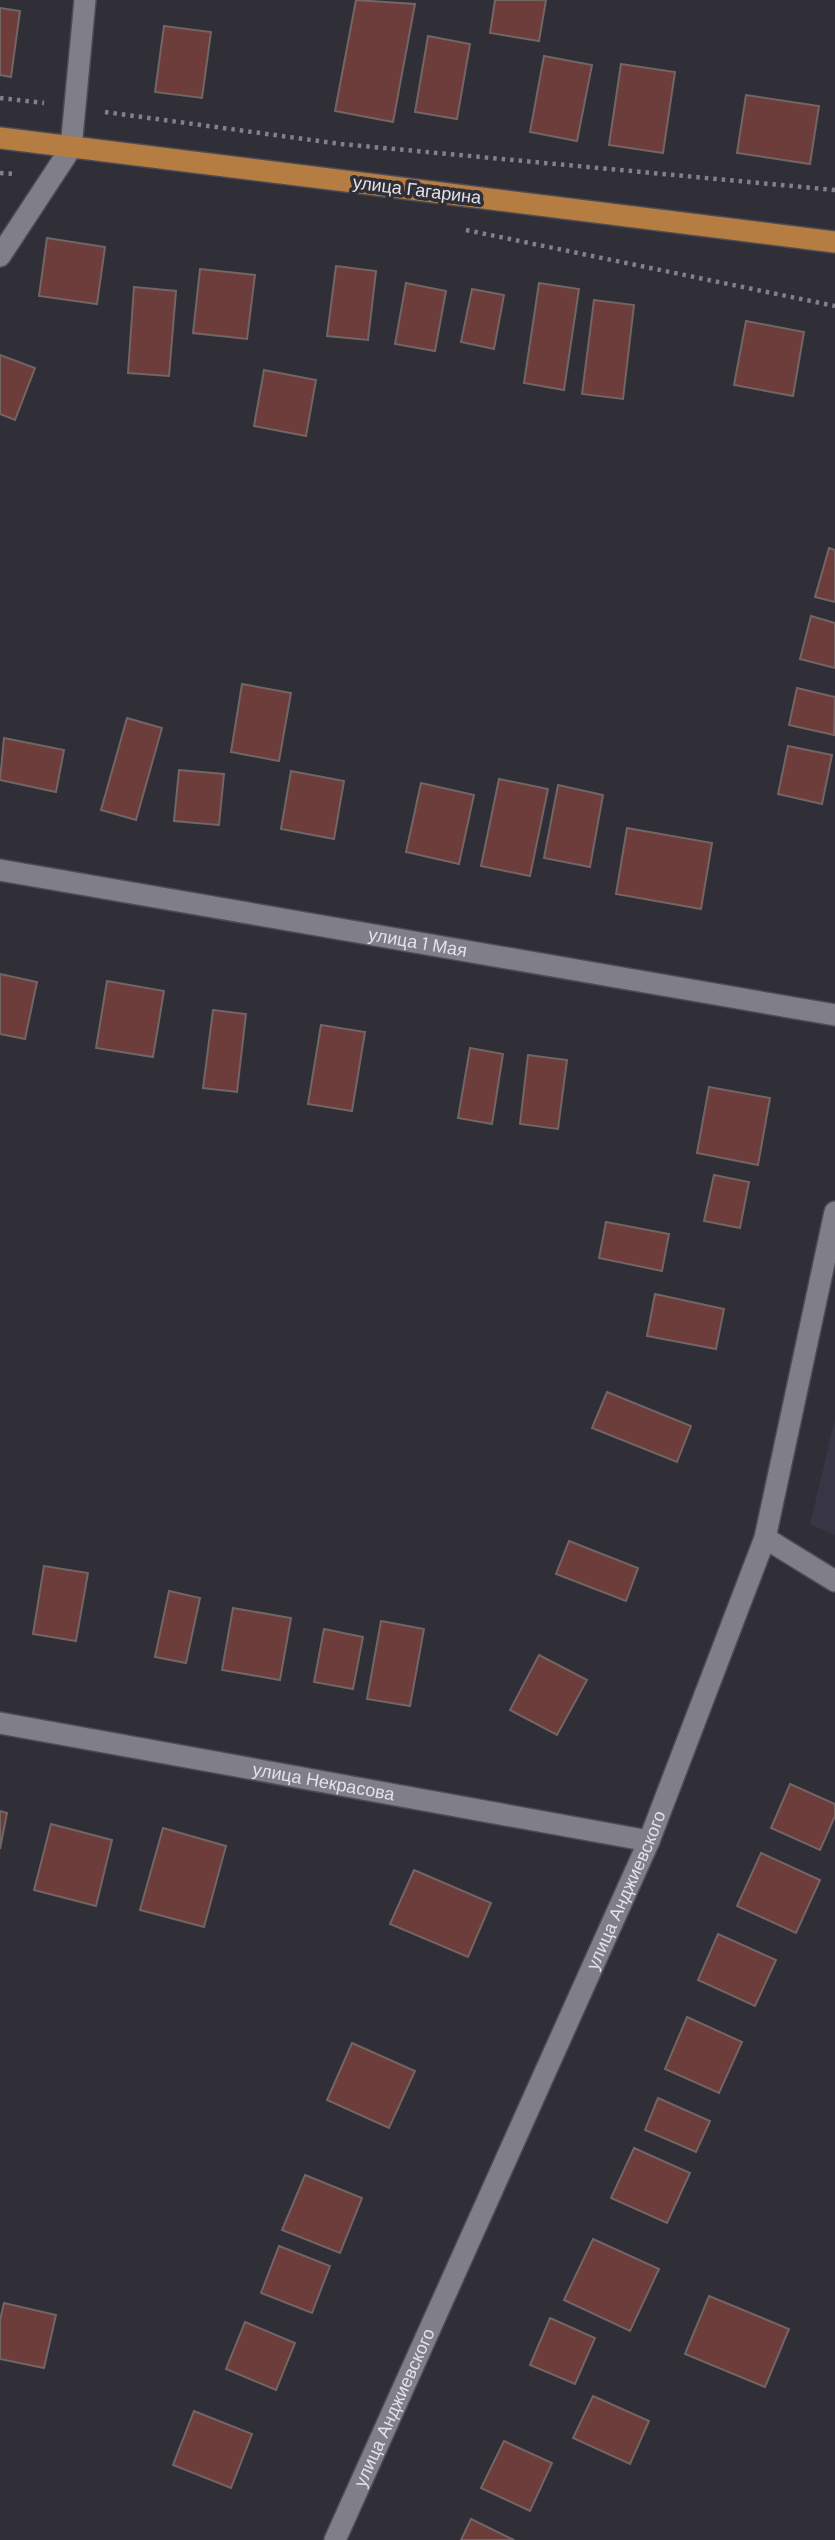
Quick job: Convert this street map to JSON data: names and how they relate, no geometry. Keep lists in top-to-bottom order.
{
  "streets": {
    "main road": ["улица Гагарина"],
    "street": ["улица 1 Мая", "улица Некрасова", "улица Анджиевского"]
  },
  "crossings": [
    ["улица Некрасова", "улица Анджиевского"]
  ]
}
